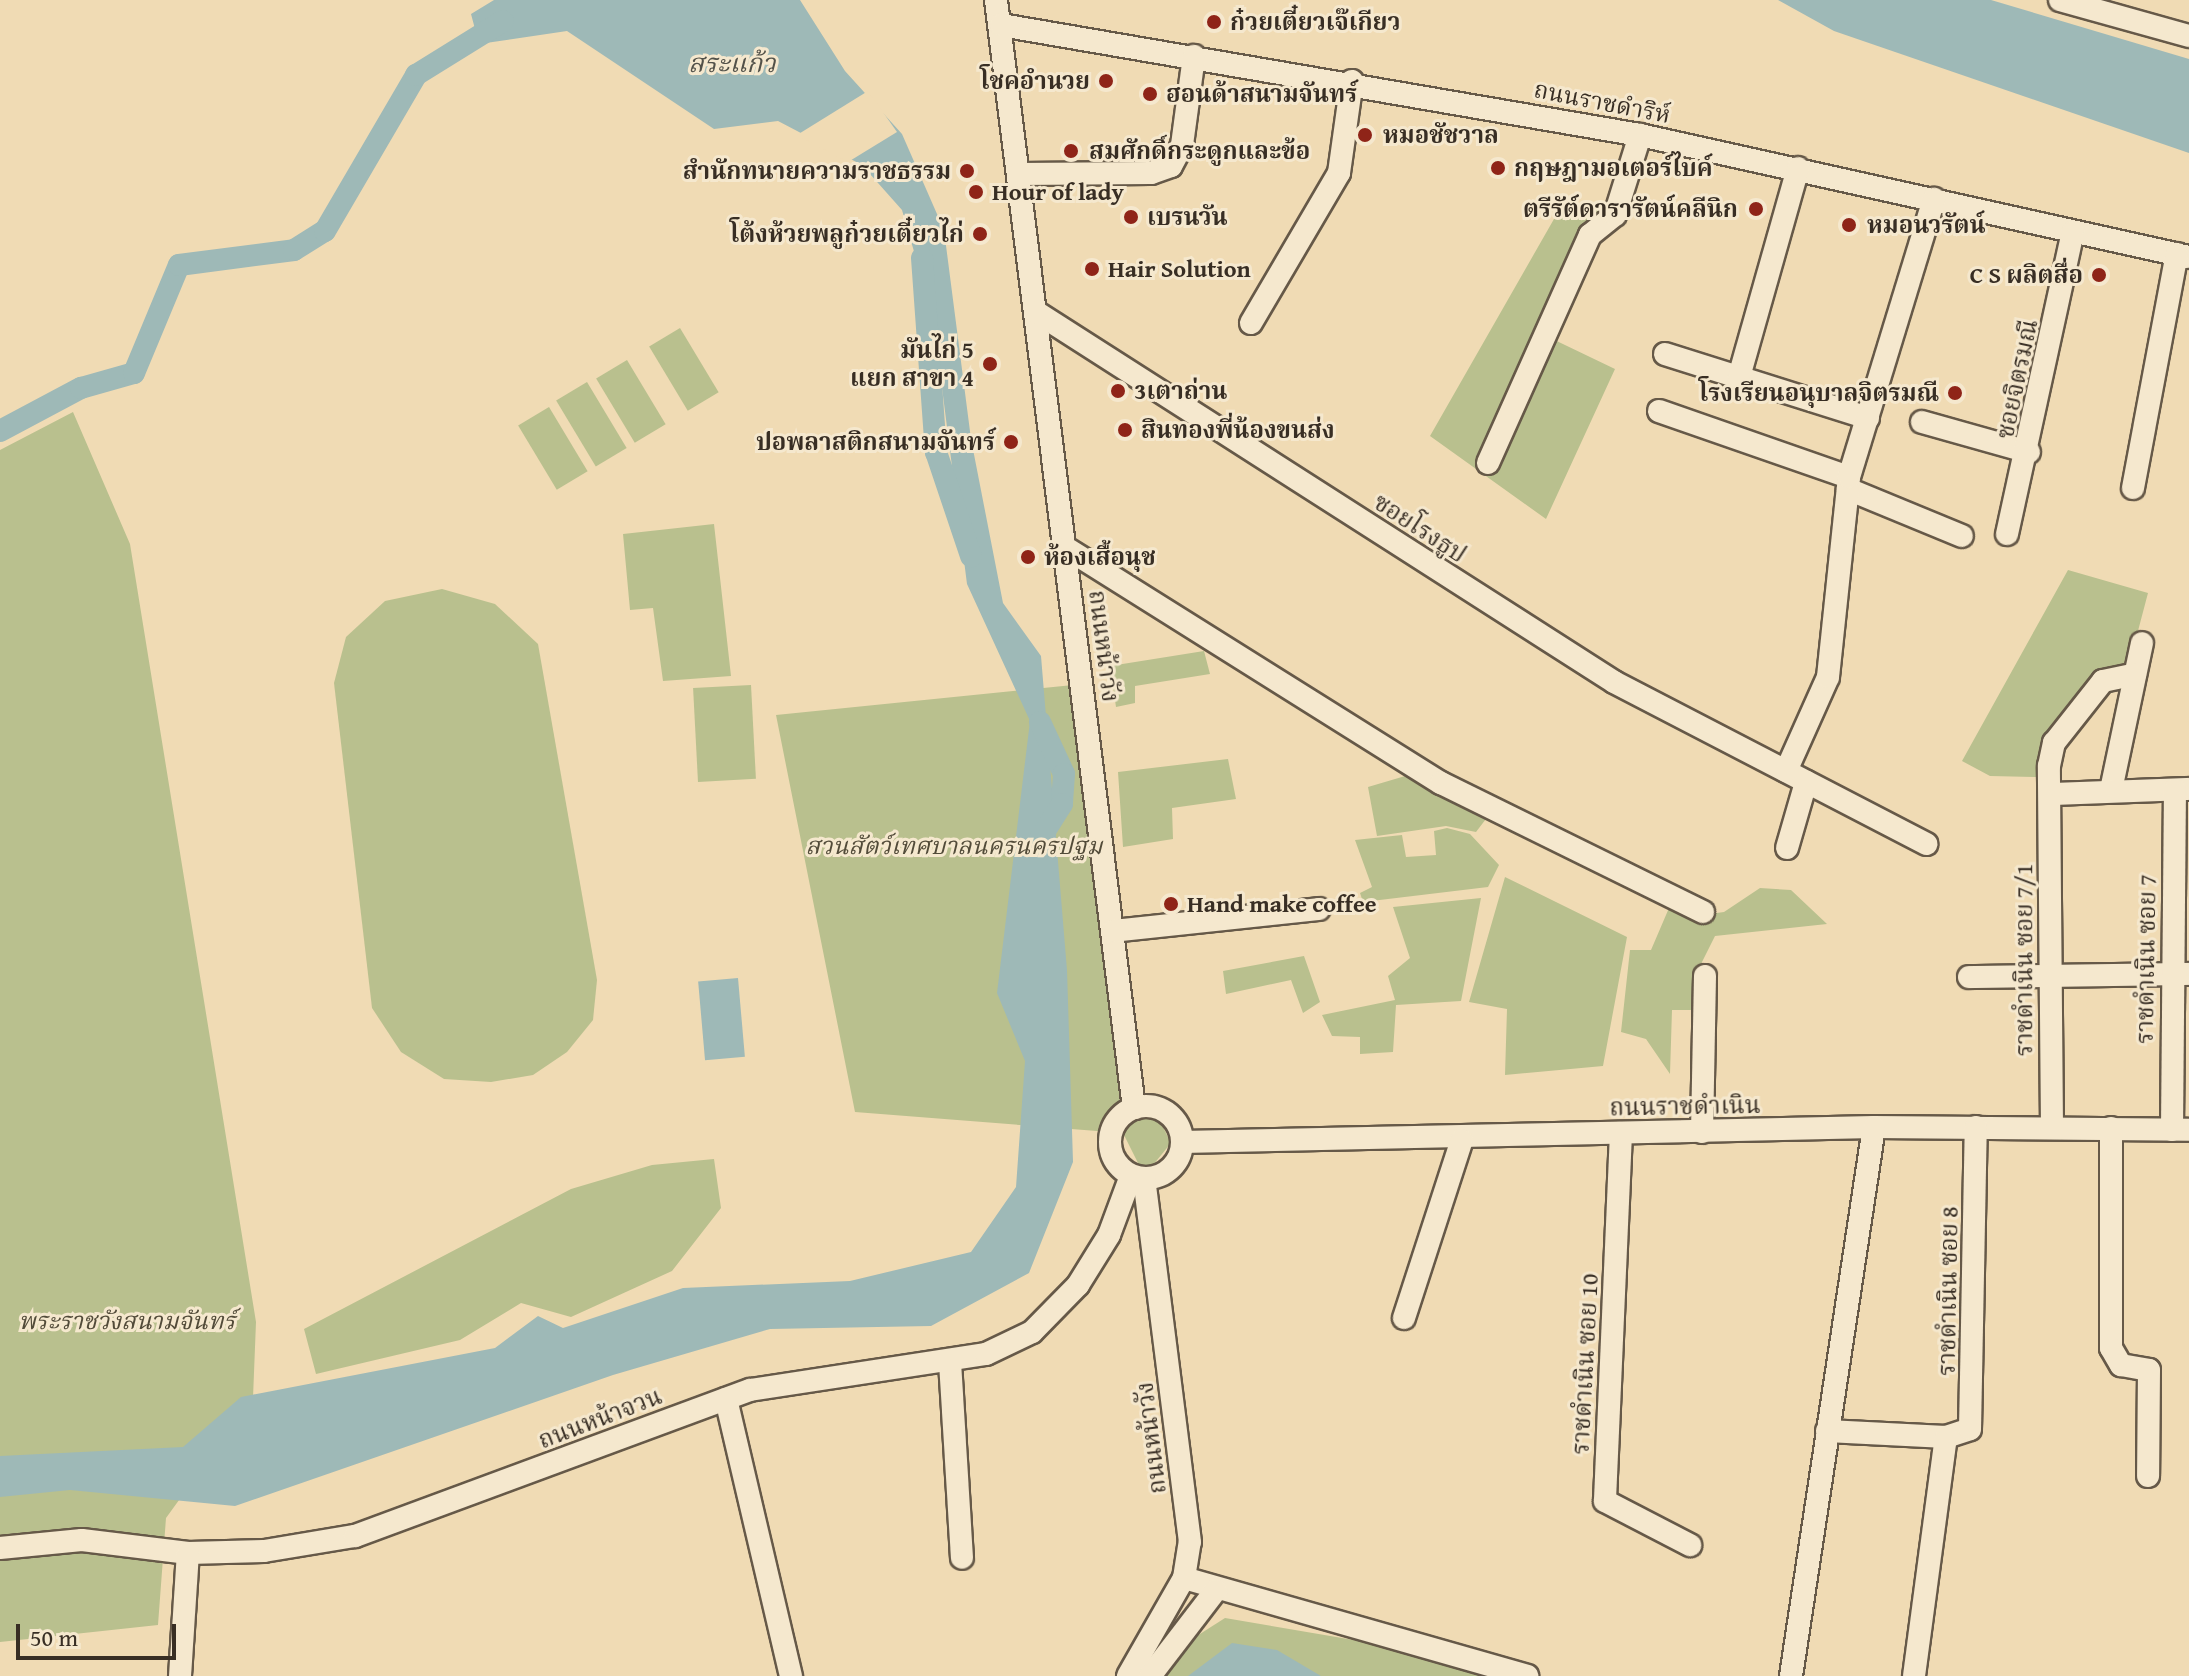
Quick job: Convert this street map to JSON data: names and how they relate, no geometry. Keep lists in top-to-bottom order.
{
  "streets": {
    "street": [
      "ถนนราชดำริห์",
      "ซอยจิตรมณี",
      "ซอยโรงธูป",
      "ถนนหน้าวัง",
      "ราชดำเนิน ซอย 7",
      "ราชดำเนิน ซอย 7/1",
      "ถนนราชดำเนิน",
      "ราชดำเนิน ซอย 8",
      "ราชดำเนิน ซอย 10",
      "ถนนหน้าจวน"
    ]
  },
  "crossings": [
    ["ถนนราชดำริห์", "ซอยจิตรมณี"],
    ["ถนนราชดำริห์", "ถนนหน้าวัง"],
    ["ซอยโรงธูป", "ถนนหน้าวัง"],
    ["ถนนหน้าวัง", "ถนนราชดำเนิน"],
    ["ถนนหน้าวัง", "ถนนหน้าจวน"],
    ["ราชดำเนิน ซอย 7", "ถนนราชดำเนิน"],
    ["ราชดำเนิน ซอย 7/1", "ถนนราชดำเนิน"],
    ["ถนนราชดำเนิน", "ราชดำเนิน ซอย 8"],
    ["ถนนราชดำเนิน", "ราชดำเนิน ซอย 10"],
    ["ถนนราชดำเนิน", "ถนนหน้าจวน"]
  ],
  "water": ["สระแก้ว"],
  "parks": ["สวนสัตว์เทศบาลนครนครปฐม", "พระราชวังสนามจันทร์"],
  "places": [
    "ก๋วยเตี๋ยวเจ๊เกียว",
    "โชคอำนวย",
    "ฮอนด้าสนามจันทร์",
    "หมอชัชวาล",
    "สมศักดิ์กระดูกและข้อ",
    "กฤษฎามอเตอร์ไบค์",
    "สำนักทนายความราชธรรม",
    "Hour of lady",
    "ตรีรัต์ดารารัตน์คลีนิก",
    "เบรนวัน",
    "หมอนวรัตน์",
    "โต้งห้วยพลูก๋วยเตี๋ยวไก่",
    "Hair Solution",
    "C S ผลิตสื่อ",
    "มันไก่ 5 แยก สาขา 4",
    "3เตาถ่าน",
    "โรงเรียนอนุบาลจิตรมณี",
    "สินทองพี่น้องขนส่ง",
    "ปอพลาสติกสนามจันทร์",
    "ห้องเสื้อนุช",
    "Hand make coffee"
  ],
  "scale_bar": "50 m"
}
